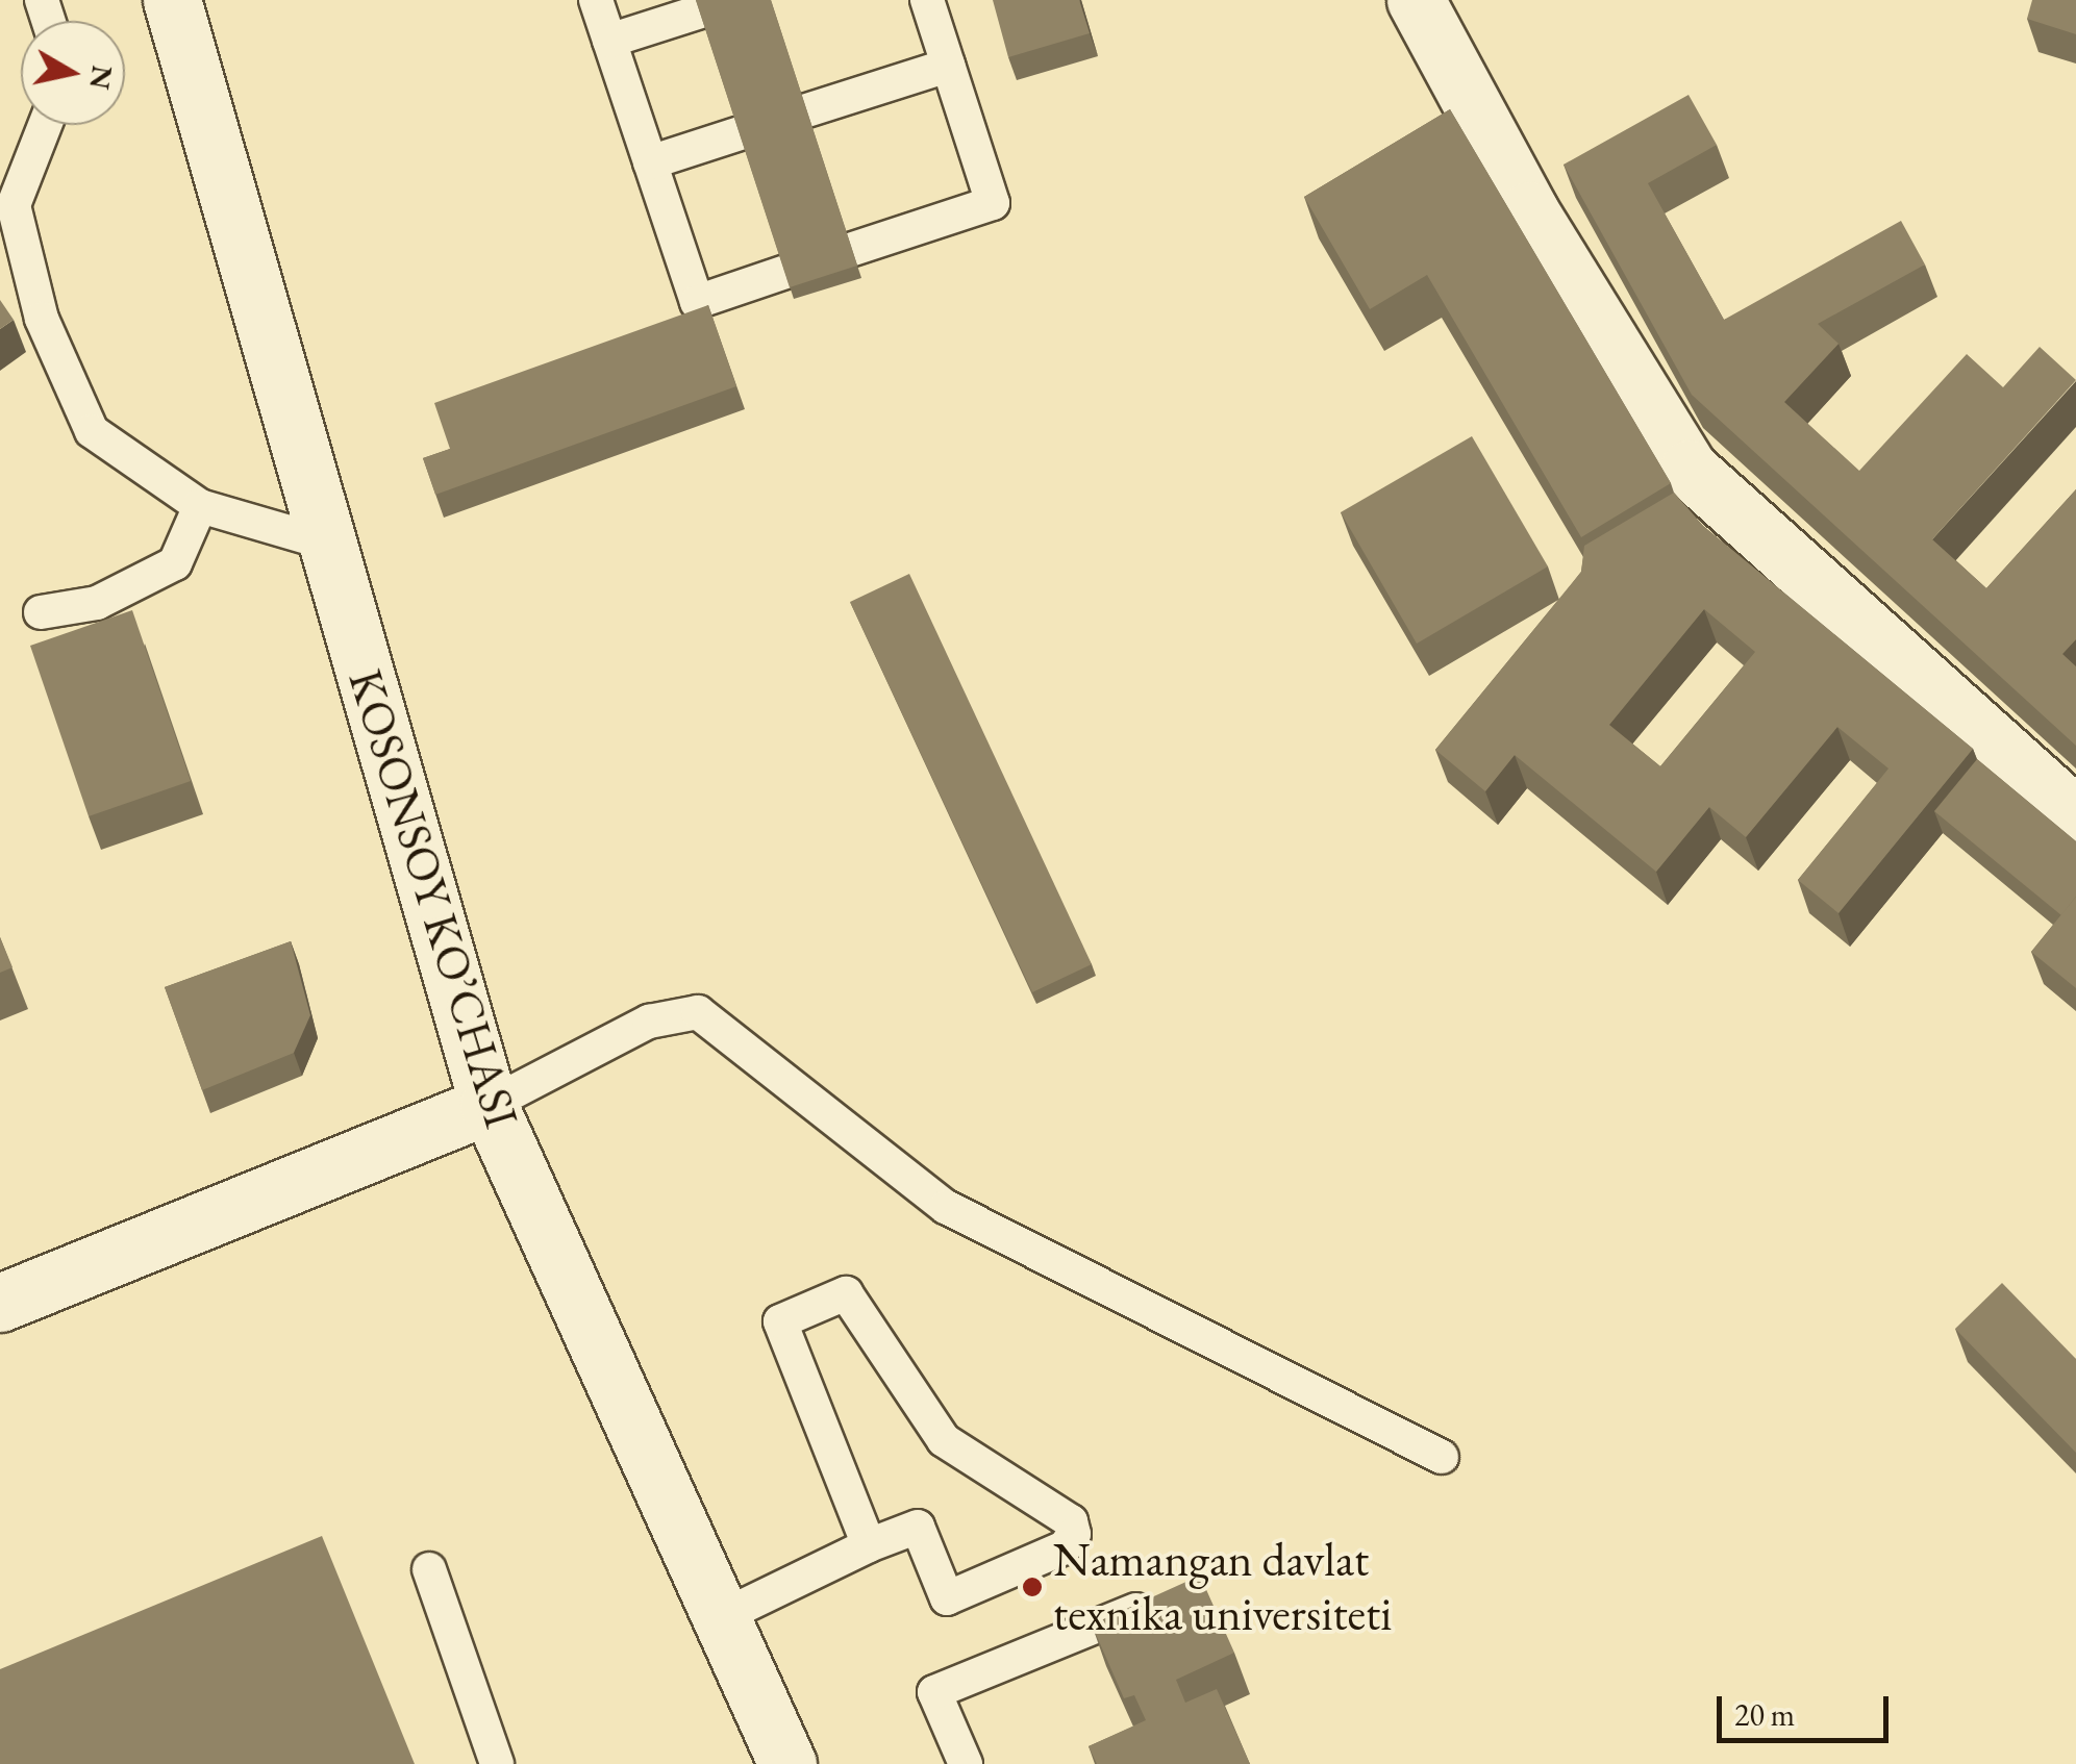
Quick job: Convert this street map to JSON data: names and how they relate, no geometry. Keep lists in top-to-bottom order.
{
  "streets": {
    "main road": ["KOSONSOY KO’CHASI"]
  },
  "places": ["Namangan davlat texnika universiteti"],
  "scale_bar": "20 m",
  "north": "right"
}
